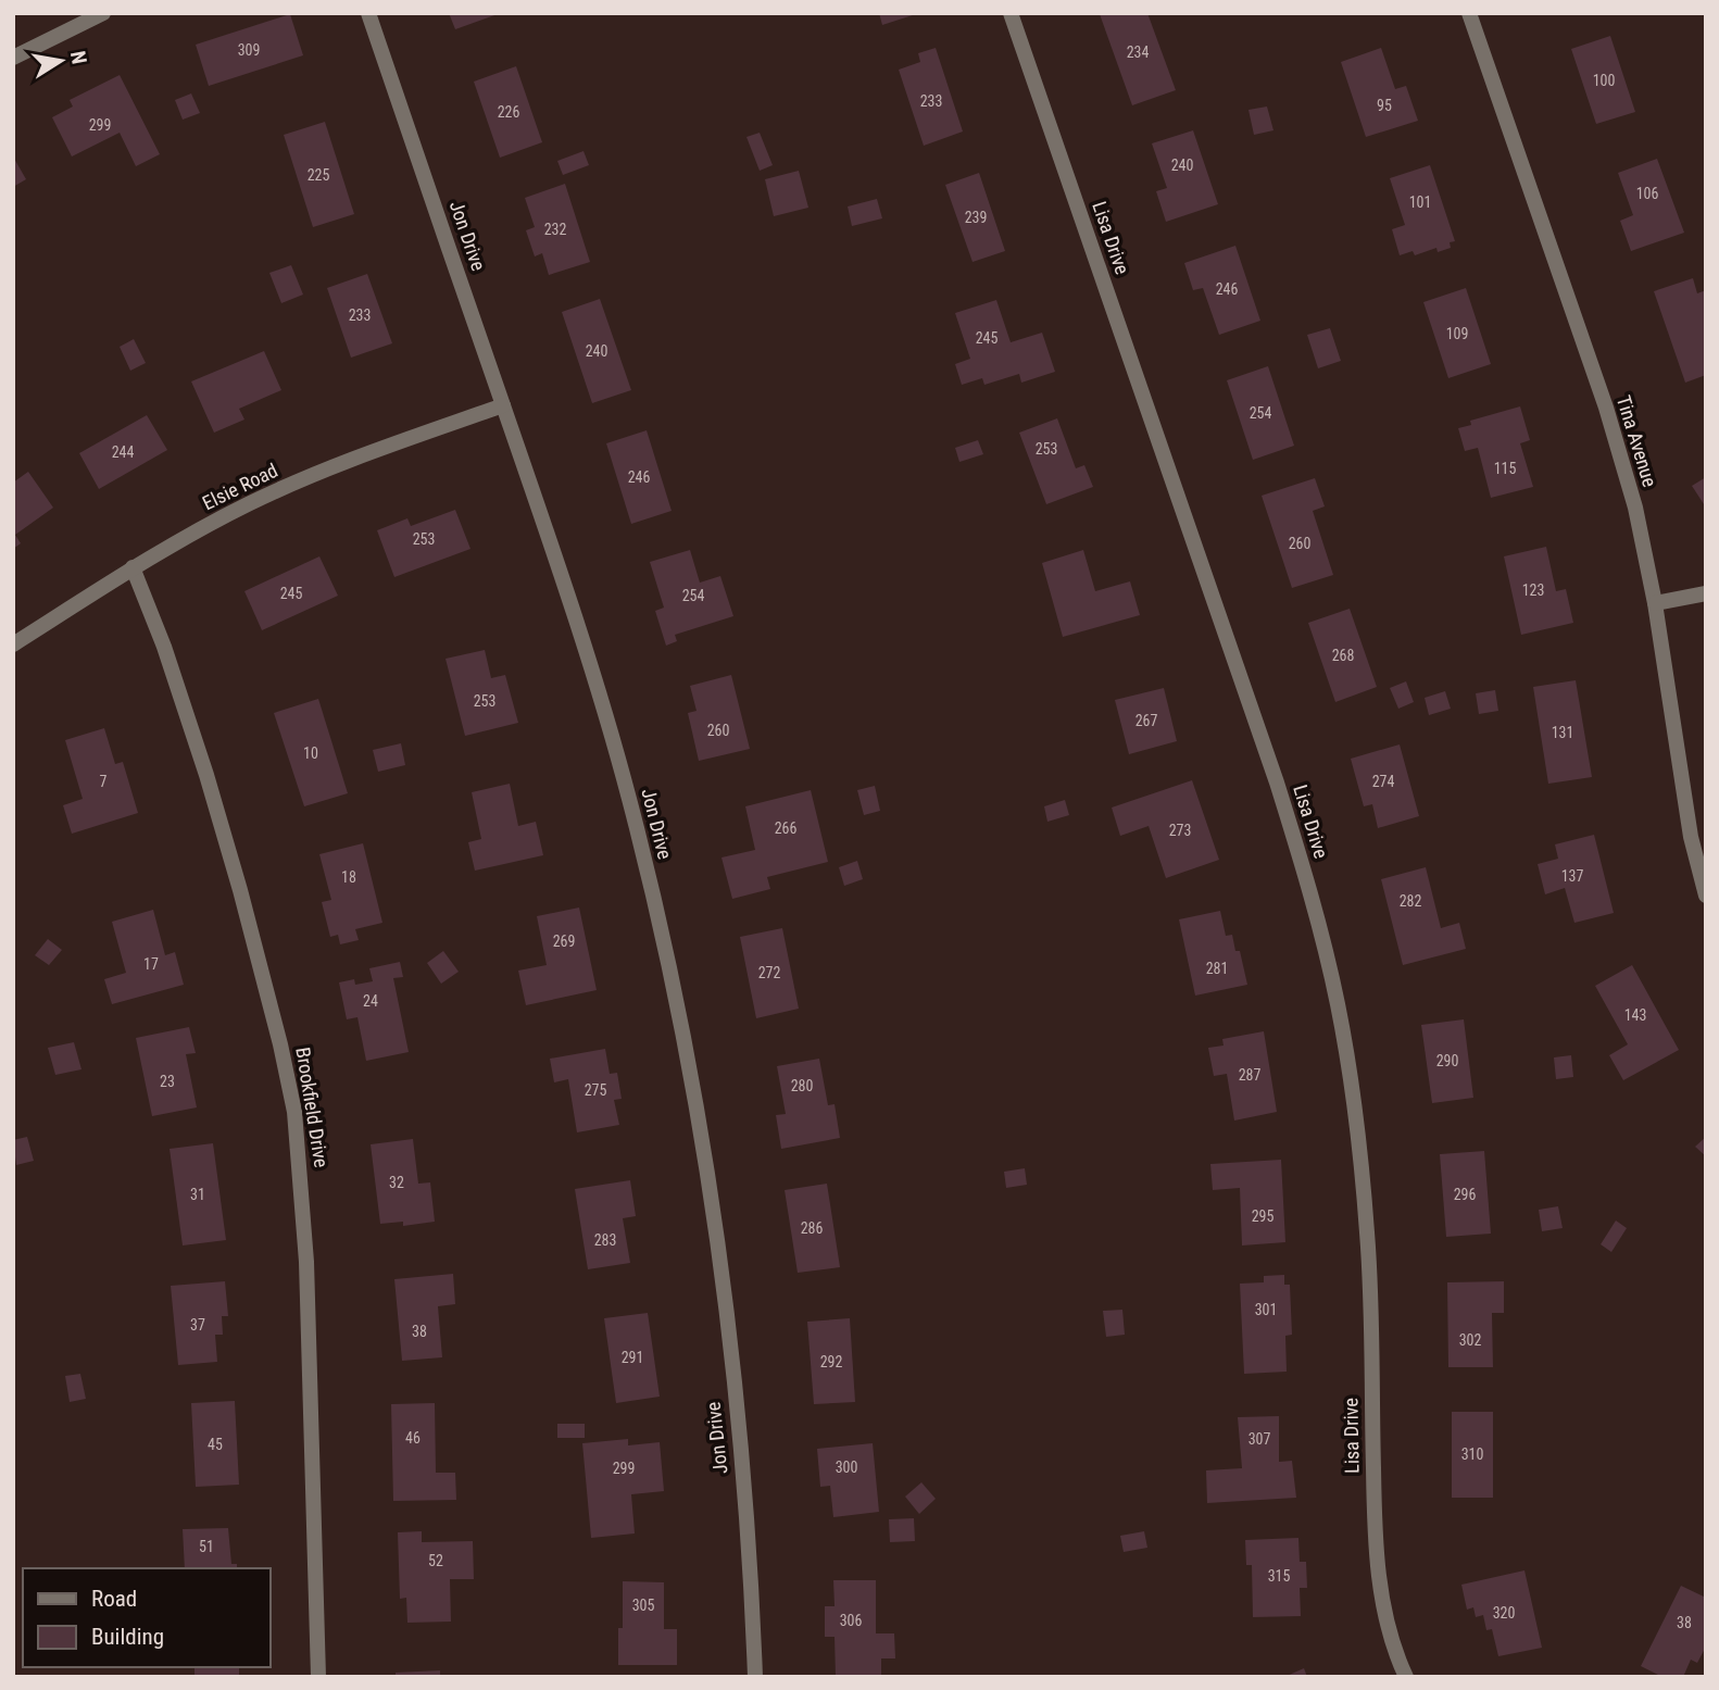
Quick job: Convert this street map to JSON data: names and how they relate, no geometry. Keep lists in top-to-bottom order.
{
  "streets": {
    "street": [
      "Jon Drive",
      "Lisa Drive",
      "Tina Avenue",
      "Elsie Road",
      "Brookfield Drive"
    ]
  },
  "crossings": [
    ["Jon Drive", "Elsie Road"],
    ["Elsie Road", "Brookfield Drive"]
  ],
  "house_numbers": [
    "309",
    "234",
    "100",
    "233",
    "95",
    "226",
    "299",
    "240",
    "225",
    "106",
    "101",
    "239",
    "232",
    "246",
    "233",
    "109",
    "245",
    "240",
    "254",
    "253",
    "244",
    "115",
    "246",
    "253",
    "260",
    "123",
    "245",
    "254",
    "268",
    "253",
    "267",
    "260",
    "131",
    "10",
    "7",
    "274",
    "266",
    "273",
    "137",
    "18",
    "282",
    "269",
    "17",
    "281",
    "272",
    "24",
    "143",
    "290",
    "287",
    "23",
    "280",
    "275",
    "32",
    "31",
    "296",
    "295",
    "286",
    "283",
    "301",
    "37",
    "38",
    "302",
    "291",
    "292",
    "46",
    "307",
    "45",
    "310",
    "300",
    "299",
    "51",
    "52",
    "315",
    "305",
    "320",
    "306",
    "38"
  ],
  "legend": ["Road", "Building"],
  "north": "right"
}
